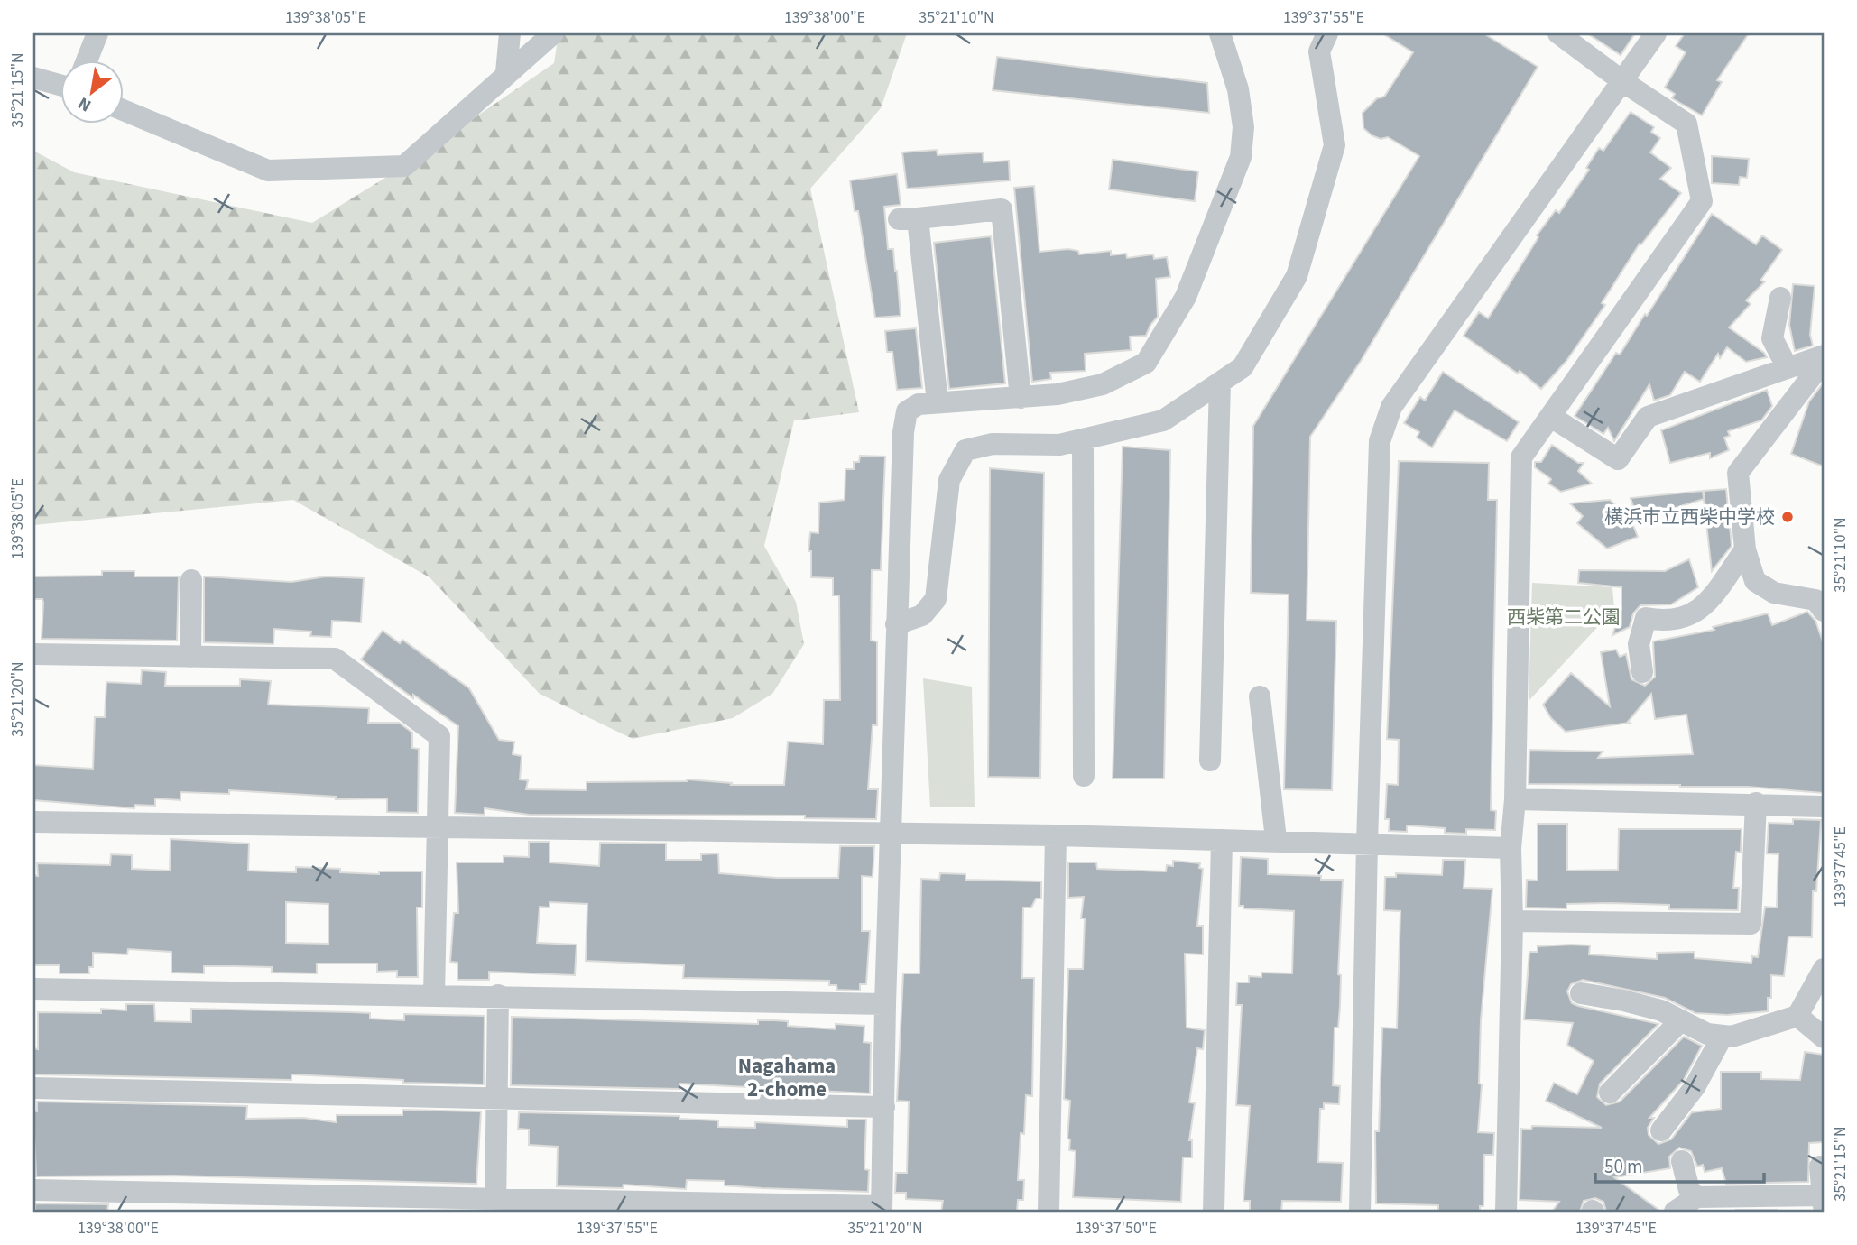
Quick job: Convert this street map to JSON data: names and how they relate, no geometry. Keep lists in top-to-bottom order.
{
  "districts": ["Nagahama 2-chome"],
  "parks": ["西柴第二公園"],
  "places": ["横浜市立西柴中学校"],
  "scale_bar": "50 m",
  "north": "bottom left",
  "coordinates": [
    "139°38'05\"E",
    "139°38'00\"E",
    "35°21'10\"N",
    "139°37'55\"E",
    "35°21'15\"N",
    "35°21'20\"N",
    "139°37'45\"E",
    "139°37'50\"E"
  ]
}
